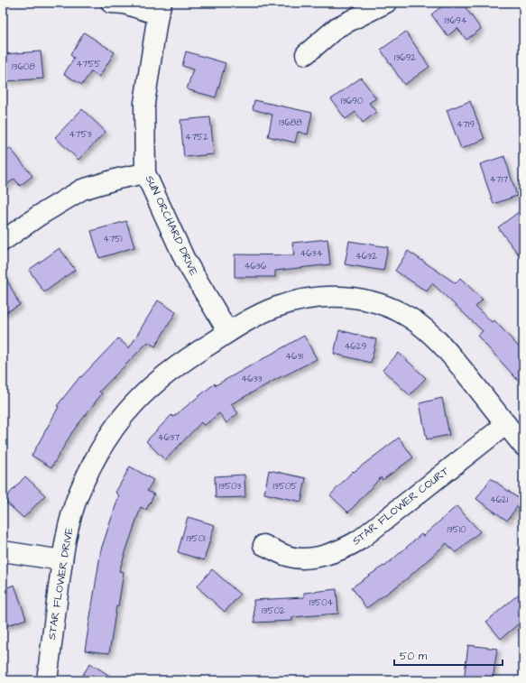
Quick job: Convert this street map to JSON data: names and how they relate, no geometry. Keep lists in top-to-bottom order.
{
  "streets": {
    "street": ["SUN ORCHARD DRIVE", "STAR FLOWER COURT", "STAR FLOWER DRIVE"]
  },
  "crossings": [
    ["SUN ORCHARD DRIVE", "STAR FLOWER DRIVE"],
    ["STAR FLOWER COURT", "STAR FLOWER DRIVE"]
  ],
  "house_numbers": [
    "13694",
    "13692",
    "4755",
    "13608",
    "13690",
    "13688",
    "4719",
    "4753",
    "4752",
    "4717",
    "4751",
    "4634",
    "4632",
    "4636",
    "4629",
    "4631",
    "4633",
    "4637",
    "13503",
    "13505",
    "4621",
    "13510",
    "13501",
    "13504",
    "13502"
  ],
  "scale_bar": "50 m"
}
